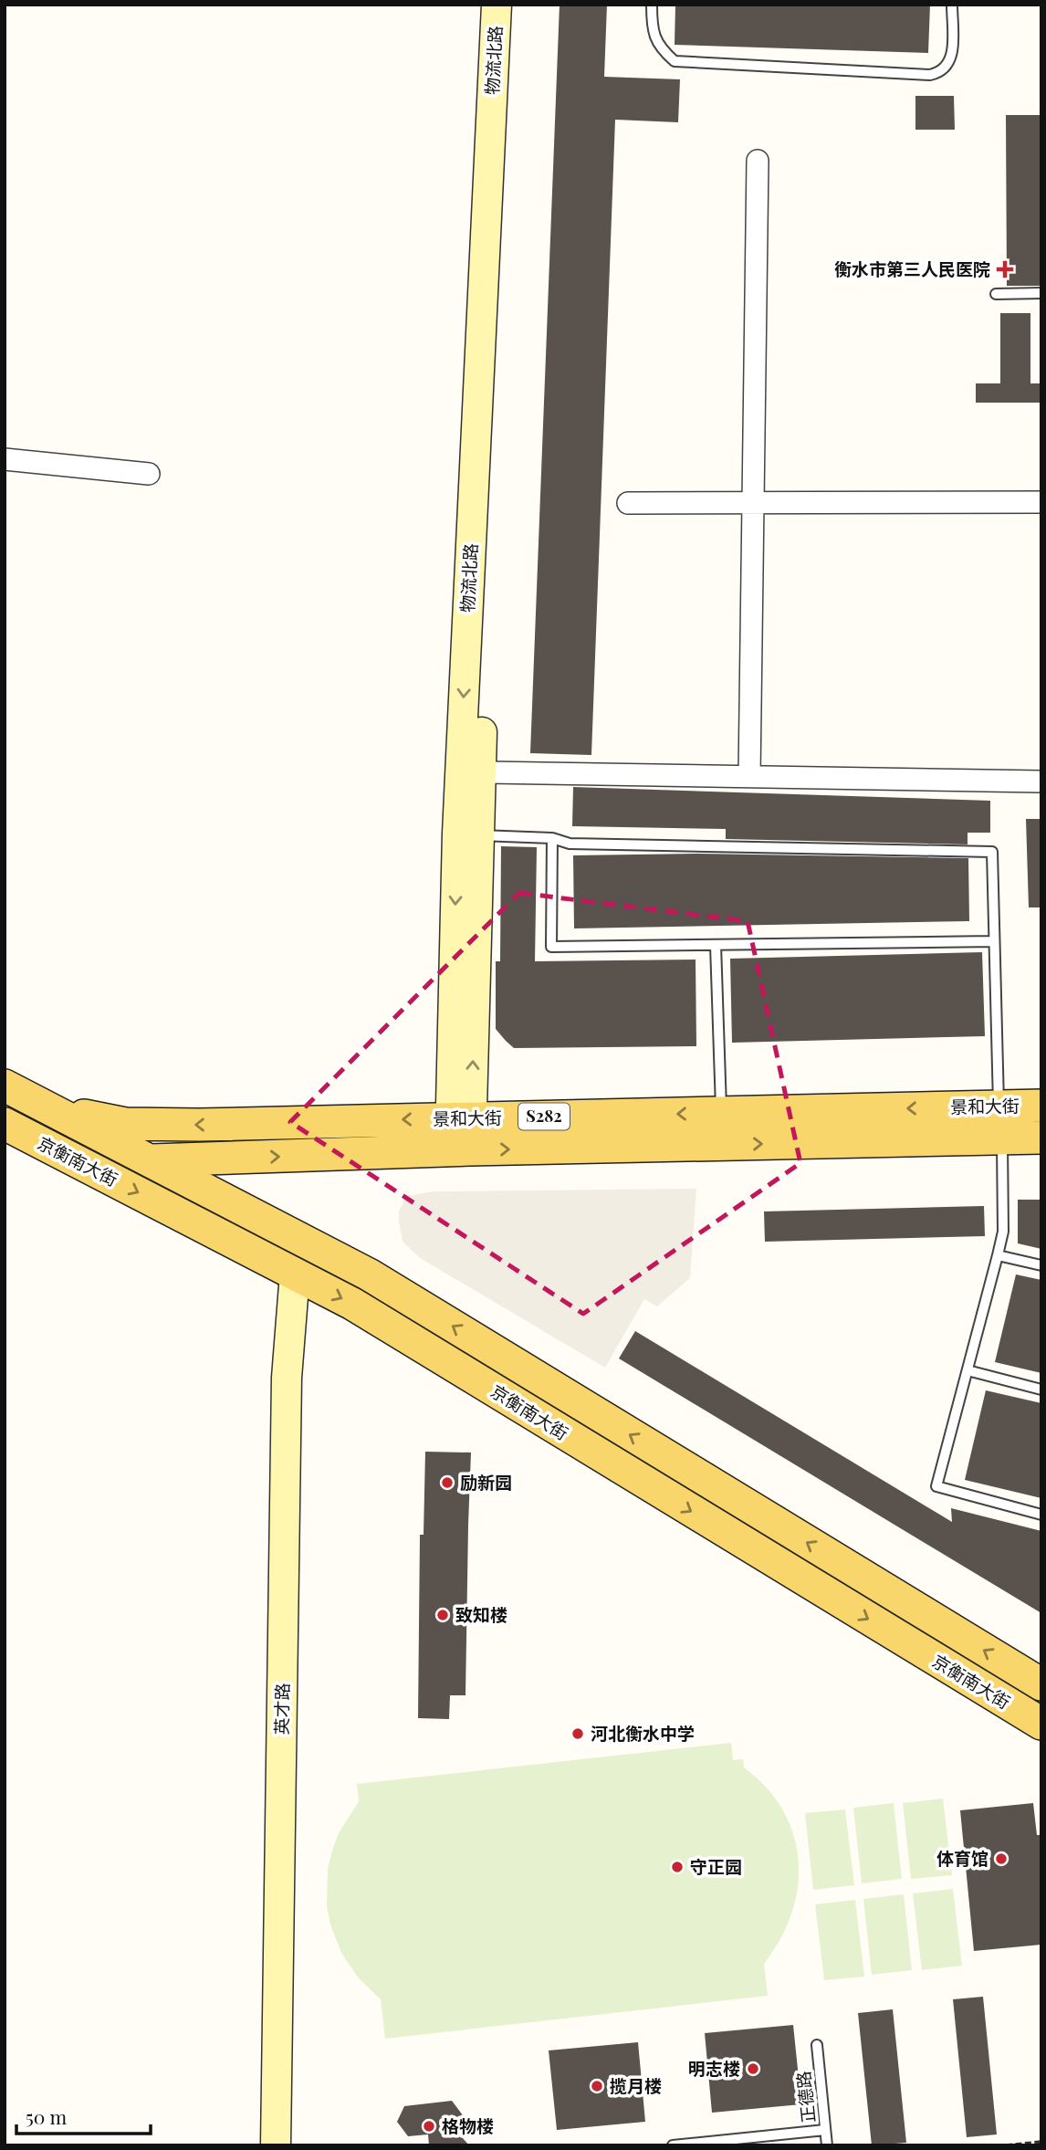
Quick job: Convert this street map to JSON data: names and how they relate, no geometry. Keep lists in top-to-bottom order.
{
  "streets": {
    "main road": ["景和大街", "S282", "京衡南大街"],
    "street": ["物流北路", "英才路"],
    "lane": ["正德路"]
  },
  "crossings": [
    ["物流北路", "景和大街"],
    ["景和大街", "京衡南大街"],
    ["京衡南大街", "英才路"]
  ],
  "places": {
    "health": ["衡水市第三人民医院"],
    "other": [
      "励新园",
      "致知楼",
      "河北衡水中学",
      "体育馆",
      "守正园",
      "明志楼",
      "揽月楼",
      "格物楼"
    ]
  },
  "scale_bar": "50 m"
}
